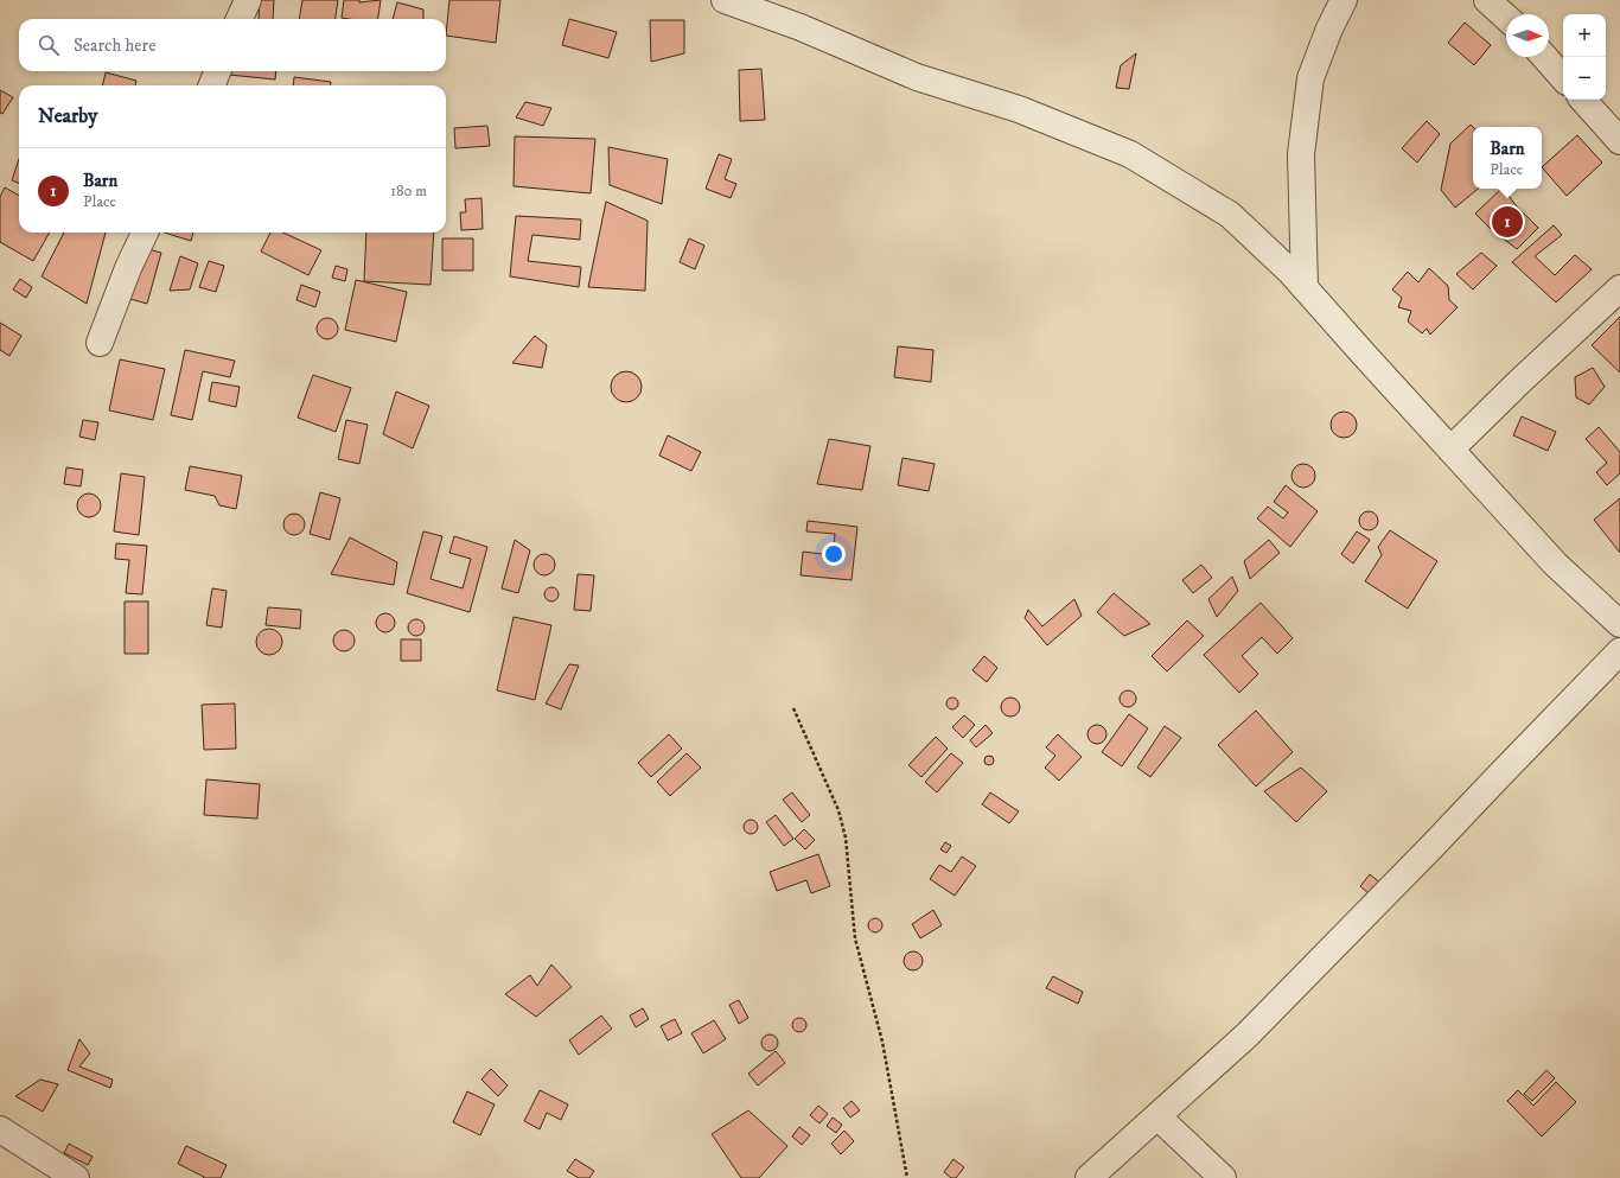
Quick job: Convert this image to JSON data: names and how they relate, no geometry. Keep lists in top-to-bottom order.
{
  "north": "right",
  "page": {
    "map_buttons": ["+", "−"],
    "search": "Search here",
    "heading": "Nearby",
    "popup": ["Barn", "Place"],
    "list": [
      {
        "mark": "1",
        "name": "Barn",
        "note": "Place",
        "value": "180 m"
      }
    ],
    "pins": "1"
  }
}
